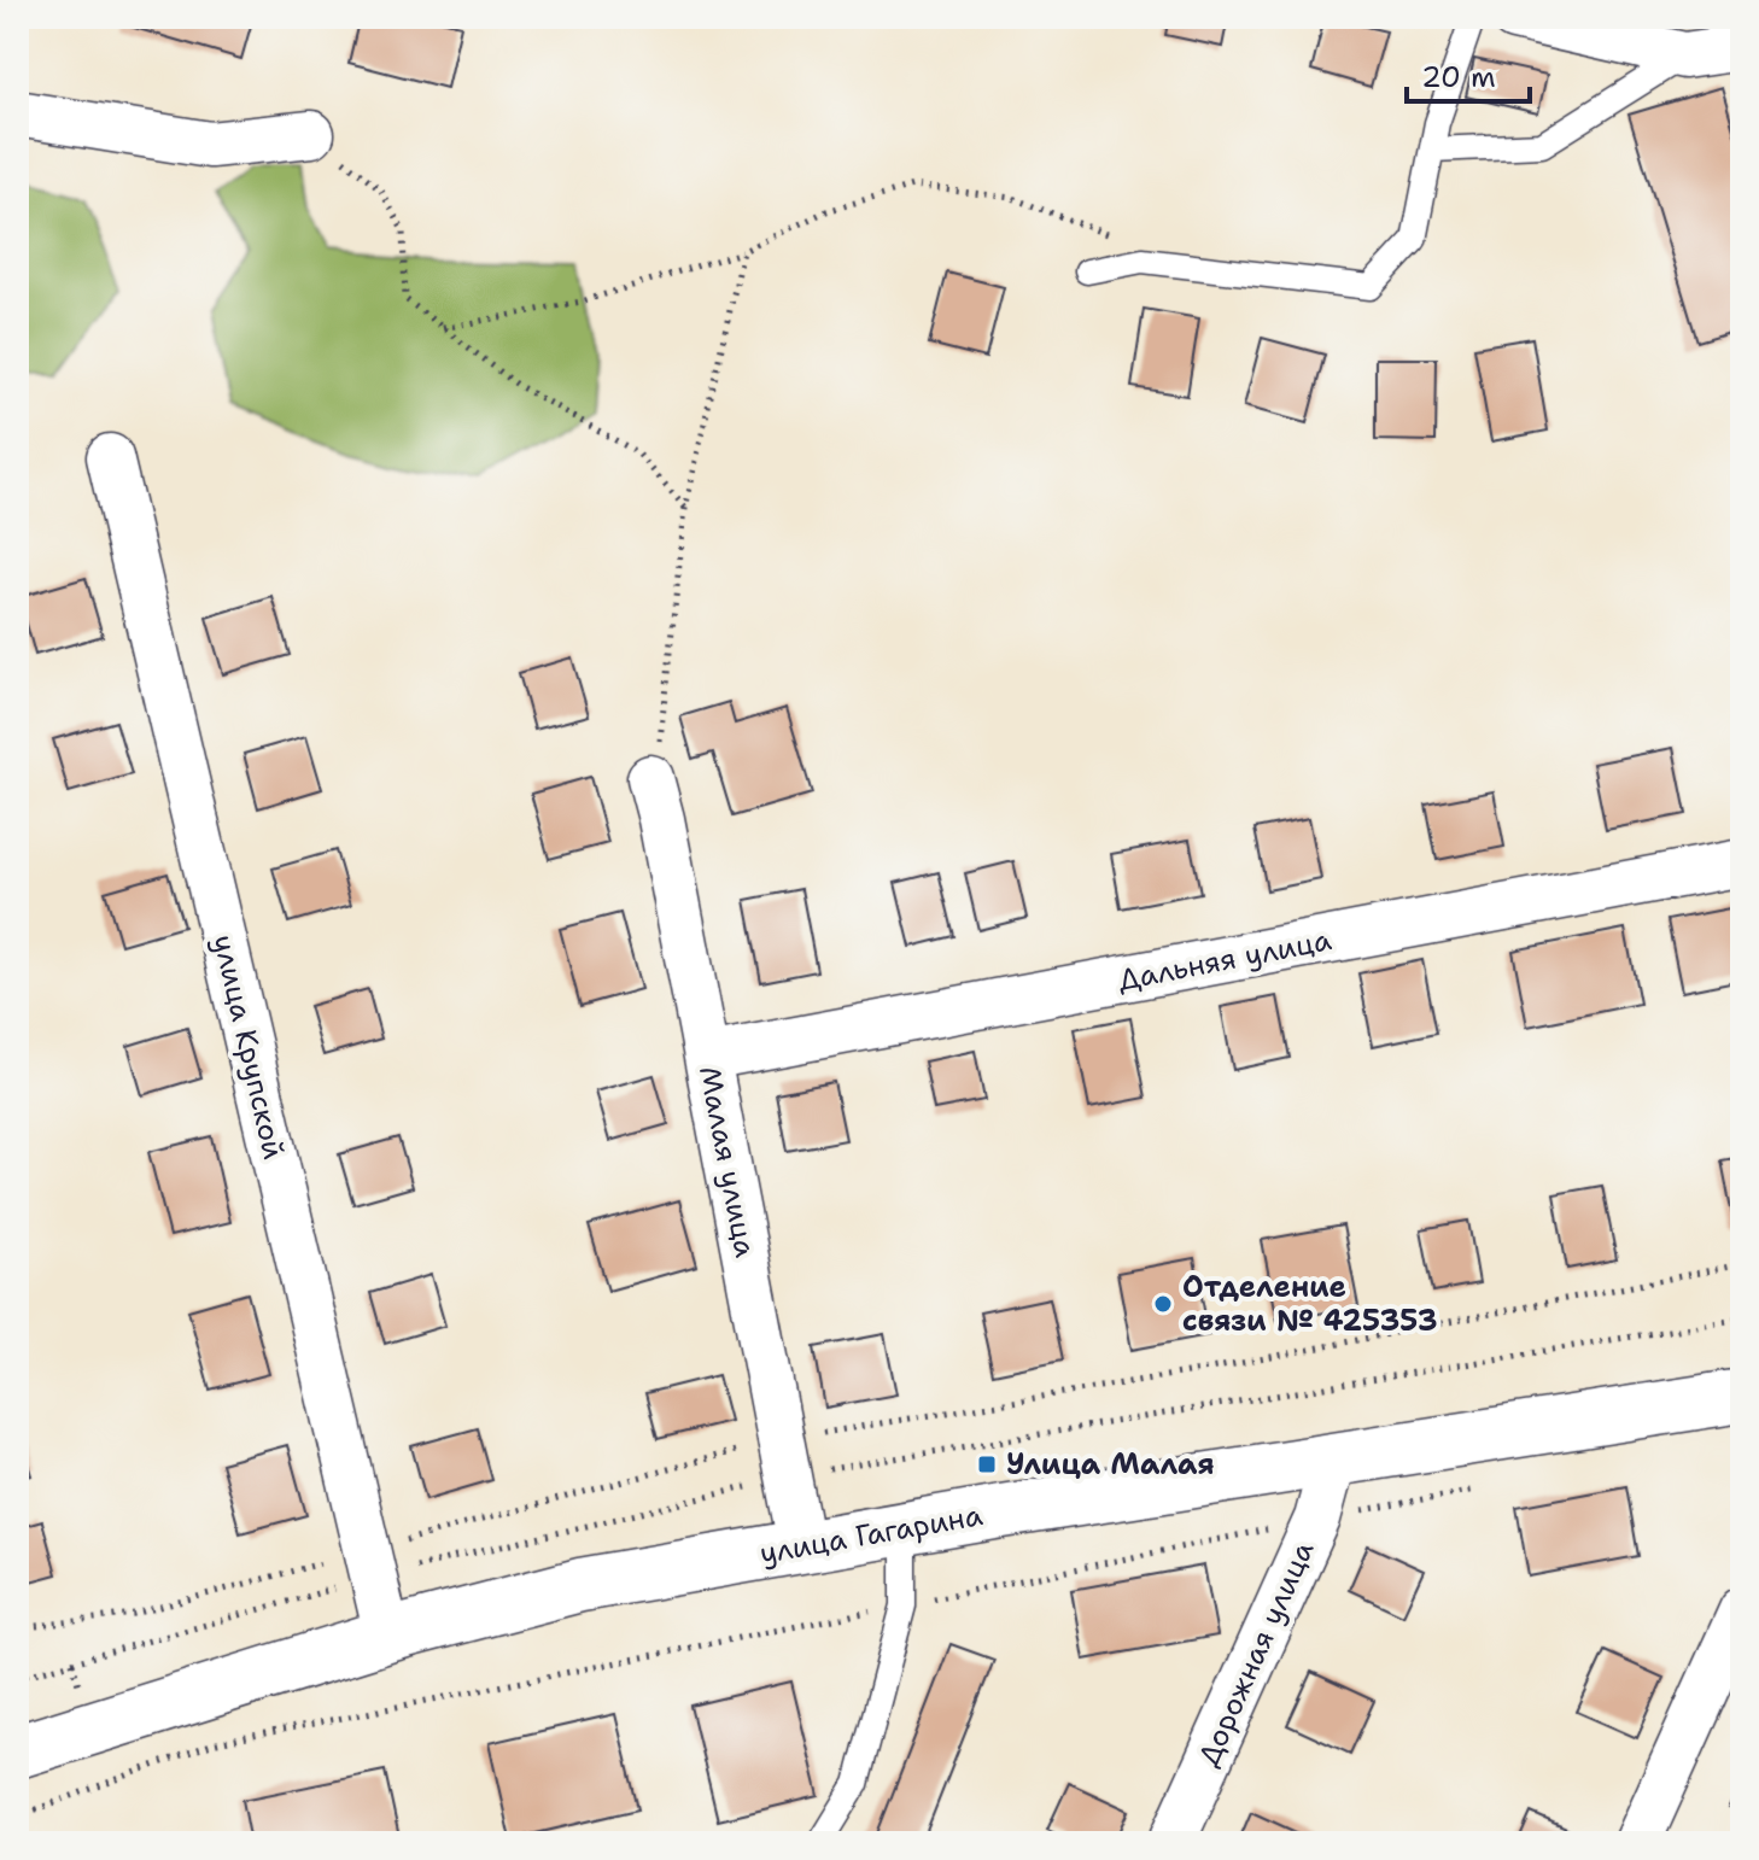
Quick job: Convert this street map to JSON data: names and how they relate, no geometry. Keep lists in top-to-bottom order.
{
  "streets": {
    "main road": ["улица Гагарина"],
    "street": [
      "Дальняя улица",
      "улица Крупской",
      "Малая улица",
      "Дорожная улица"
    ]
  },
  "crossings": [
    ["Дальняя улица", "Малая улица"],
    ["улица Крупской", "улица Гагарина"],
    ["Малая улица", "улица Гагарина"],
    ["улица Гагарина", "Дорожная улица"]
  ],
  "places": {
    "other": ["Отделение связи № 425353"],
    "transit": ["Улица Малая"]
  },
  "scale_bar": "20 m"
}
